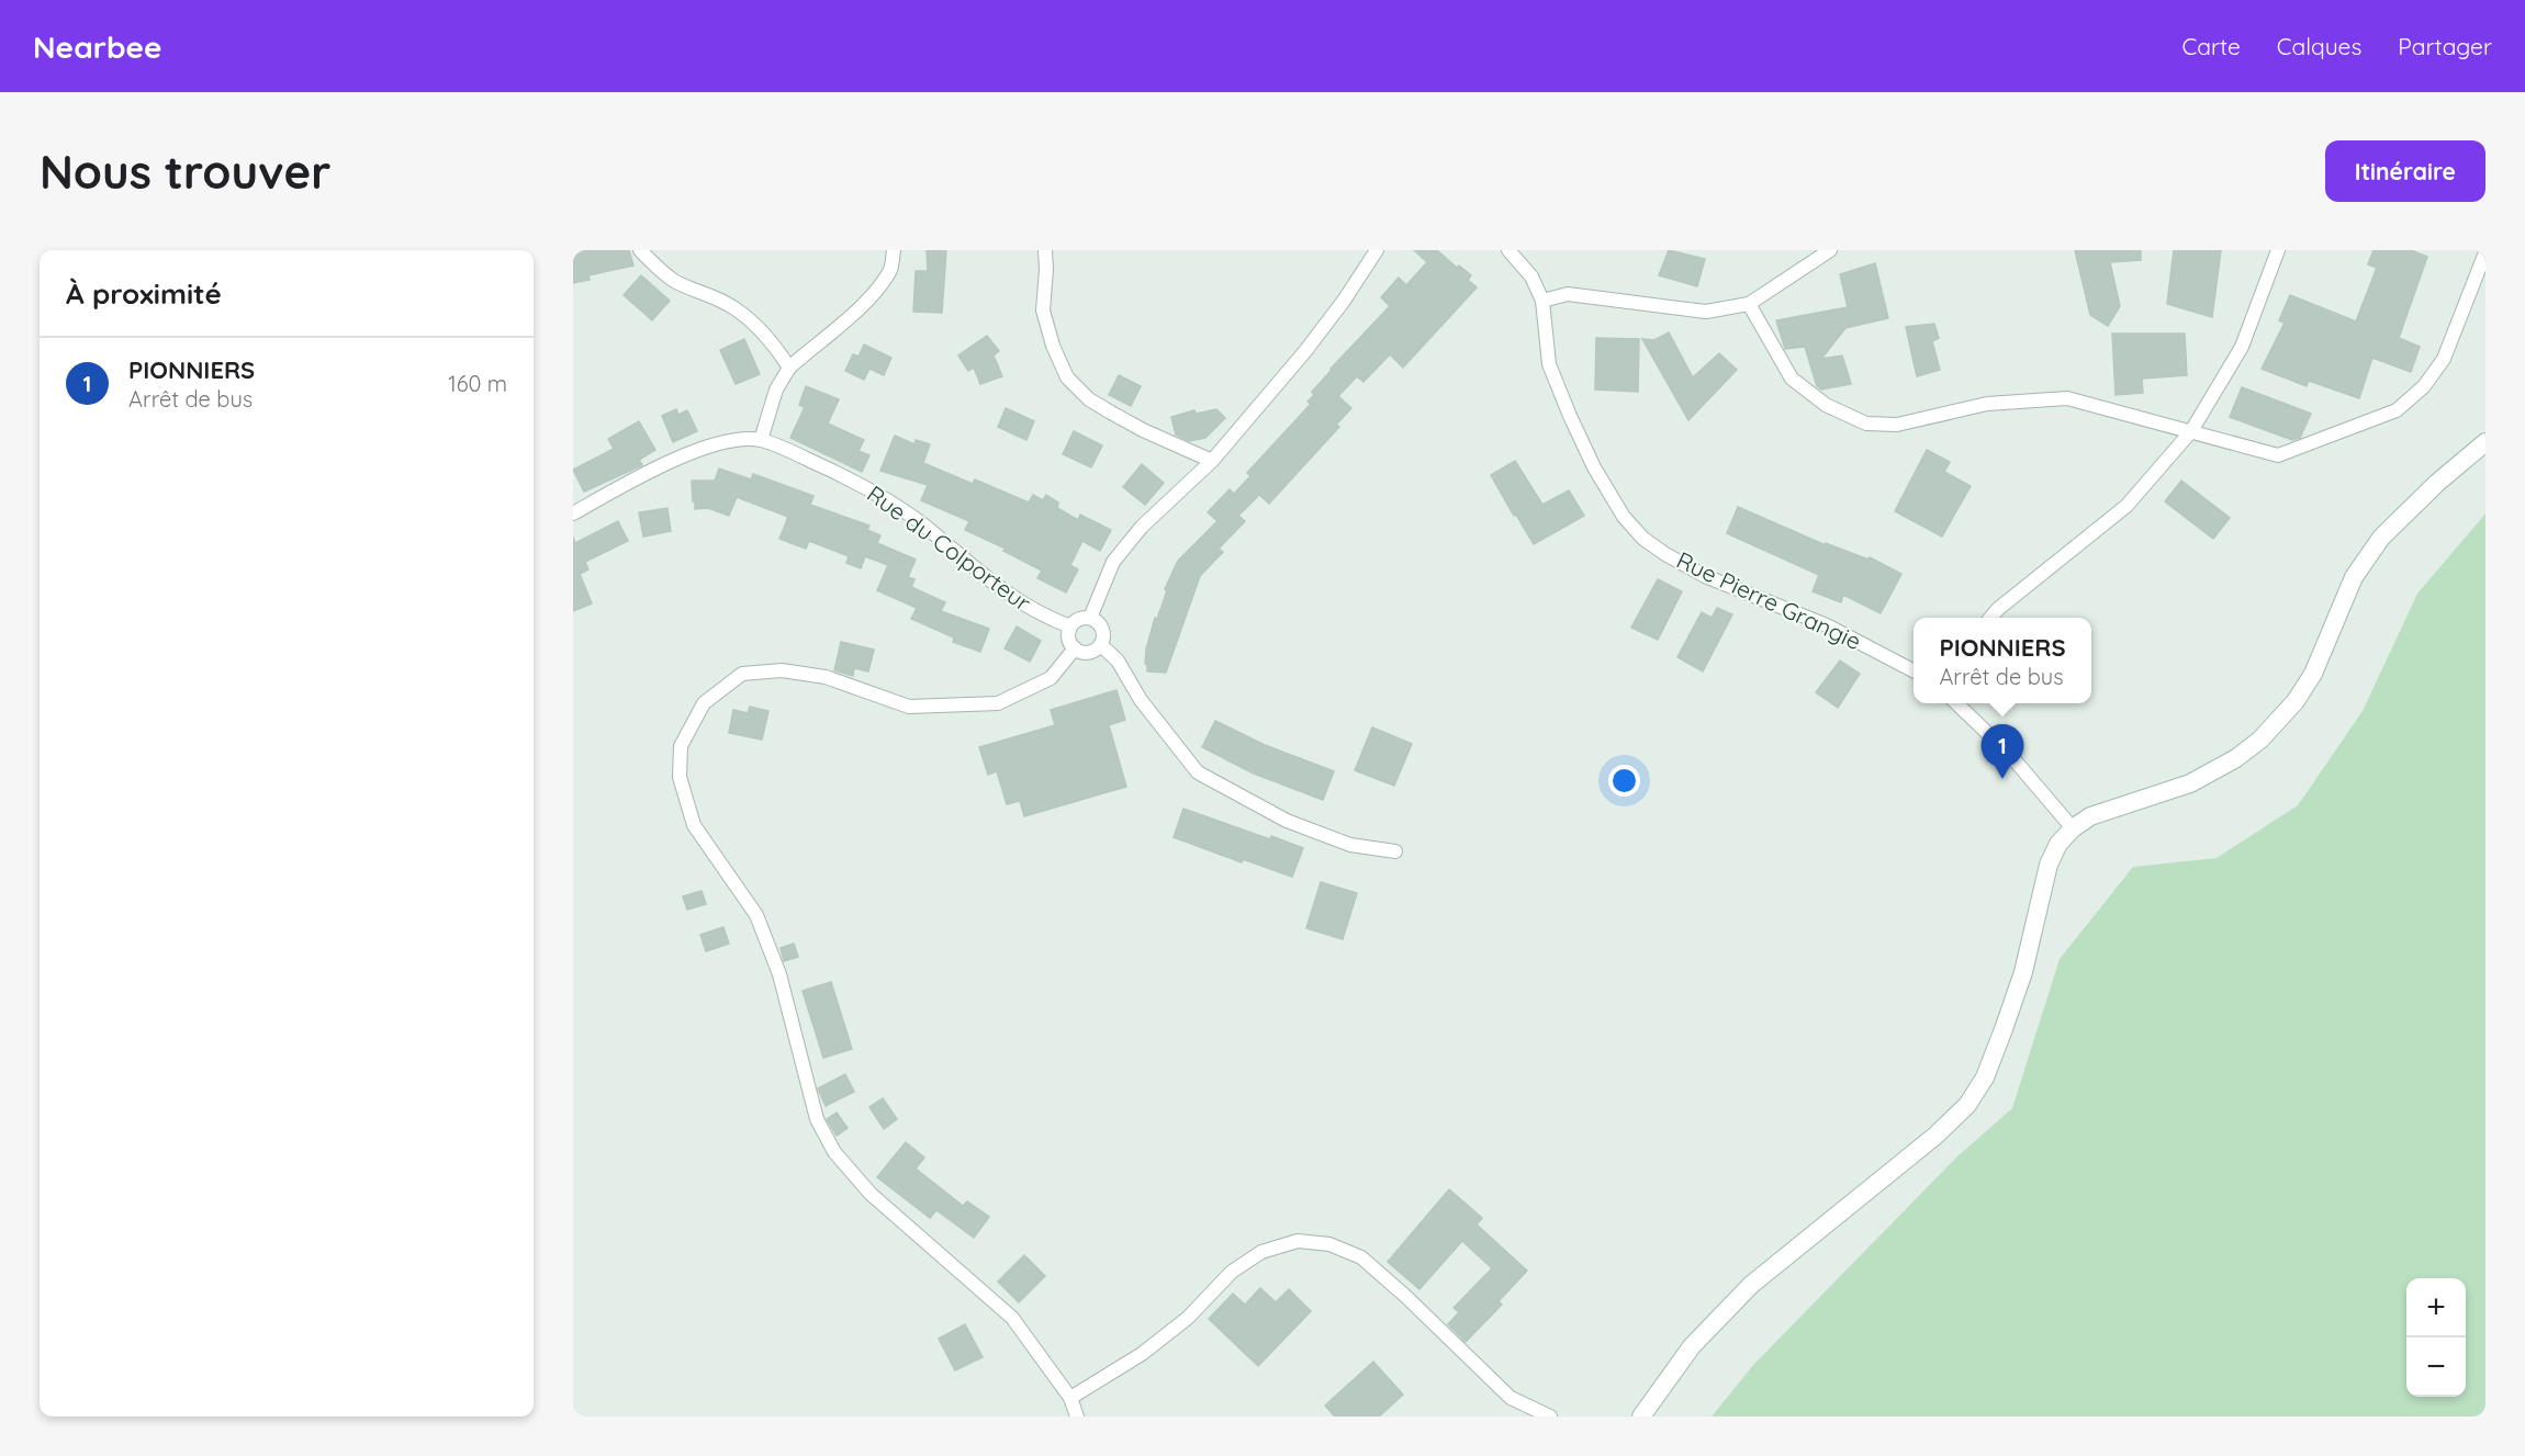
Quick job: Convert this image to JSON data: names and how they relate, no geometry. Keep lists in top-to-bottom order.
{
  "streets": {
    "street": ["Rue du Colporteur", "Rue Pierre Grangie"]
  },
  "page": {
    "header": "Nearbee",
    "nav": ["Carte", "Calques", "Partager"],
    "buttons": "Itinéraire",
    "title": "Nous trouver",
    "heading": "À proximité",
    "list": [
      {
        "mark": "1",
        "name": "PIONNIERS",
        "note": "Arrêt de bus",
        "value": "160 m"
      }
    ],
    "popup": ["PIONNIERS", "Arrêt de bus"],
    "pins": "1",
    "map_buttons": ["+", "−"]
  }
}
